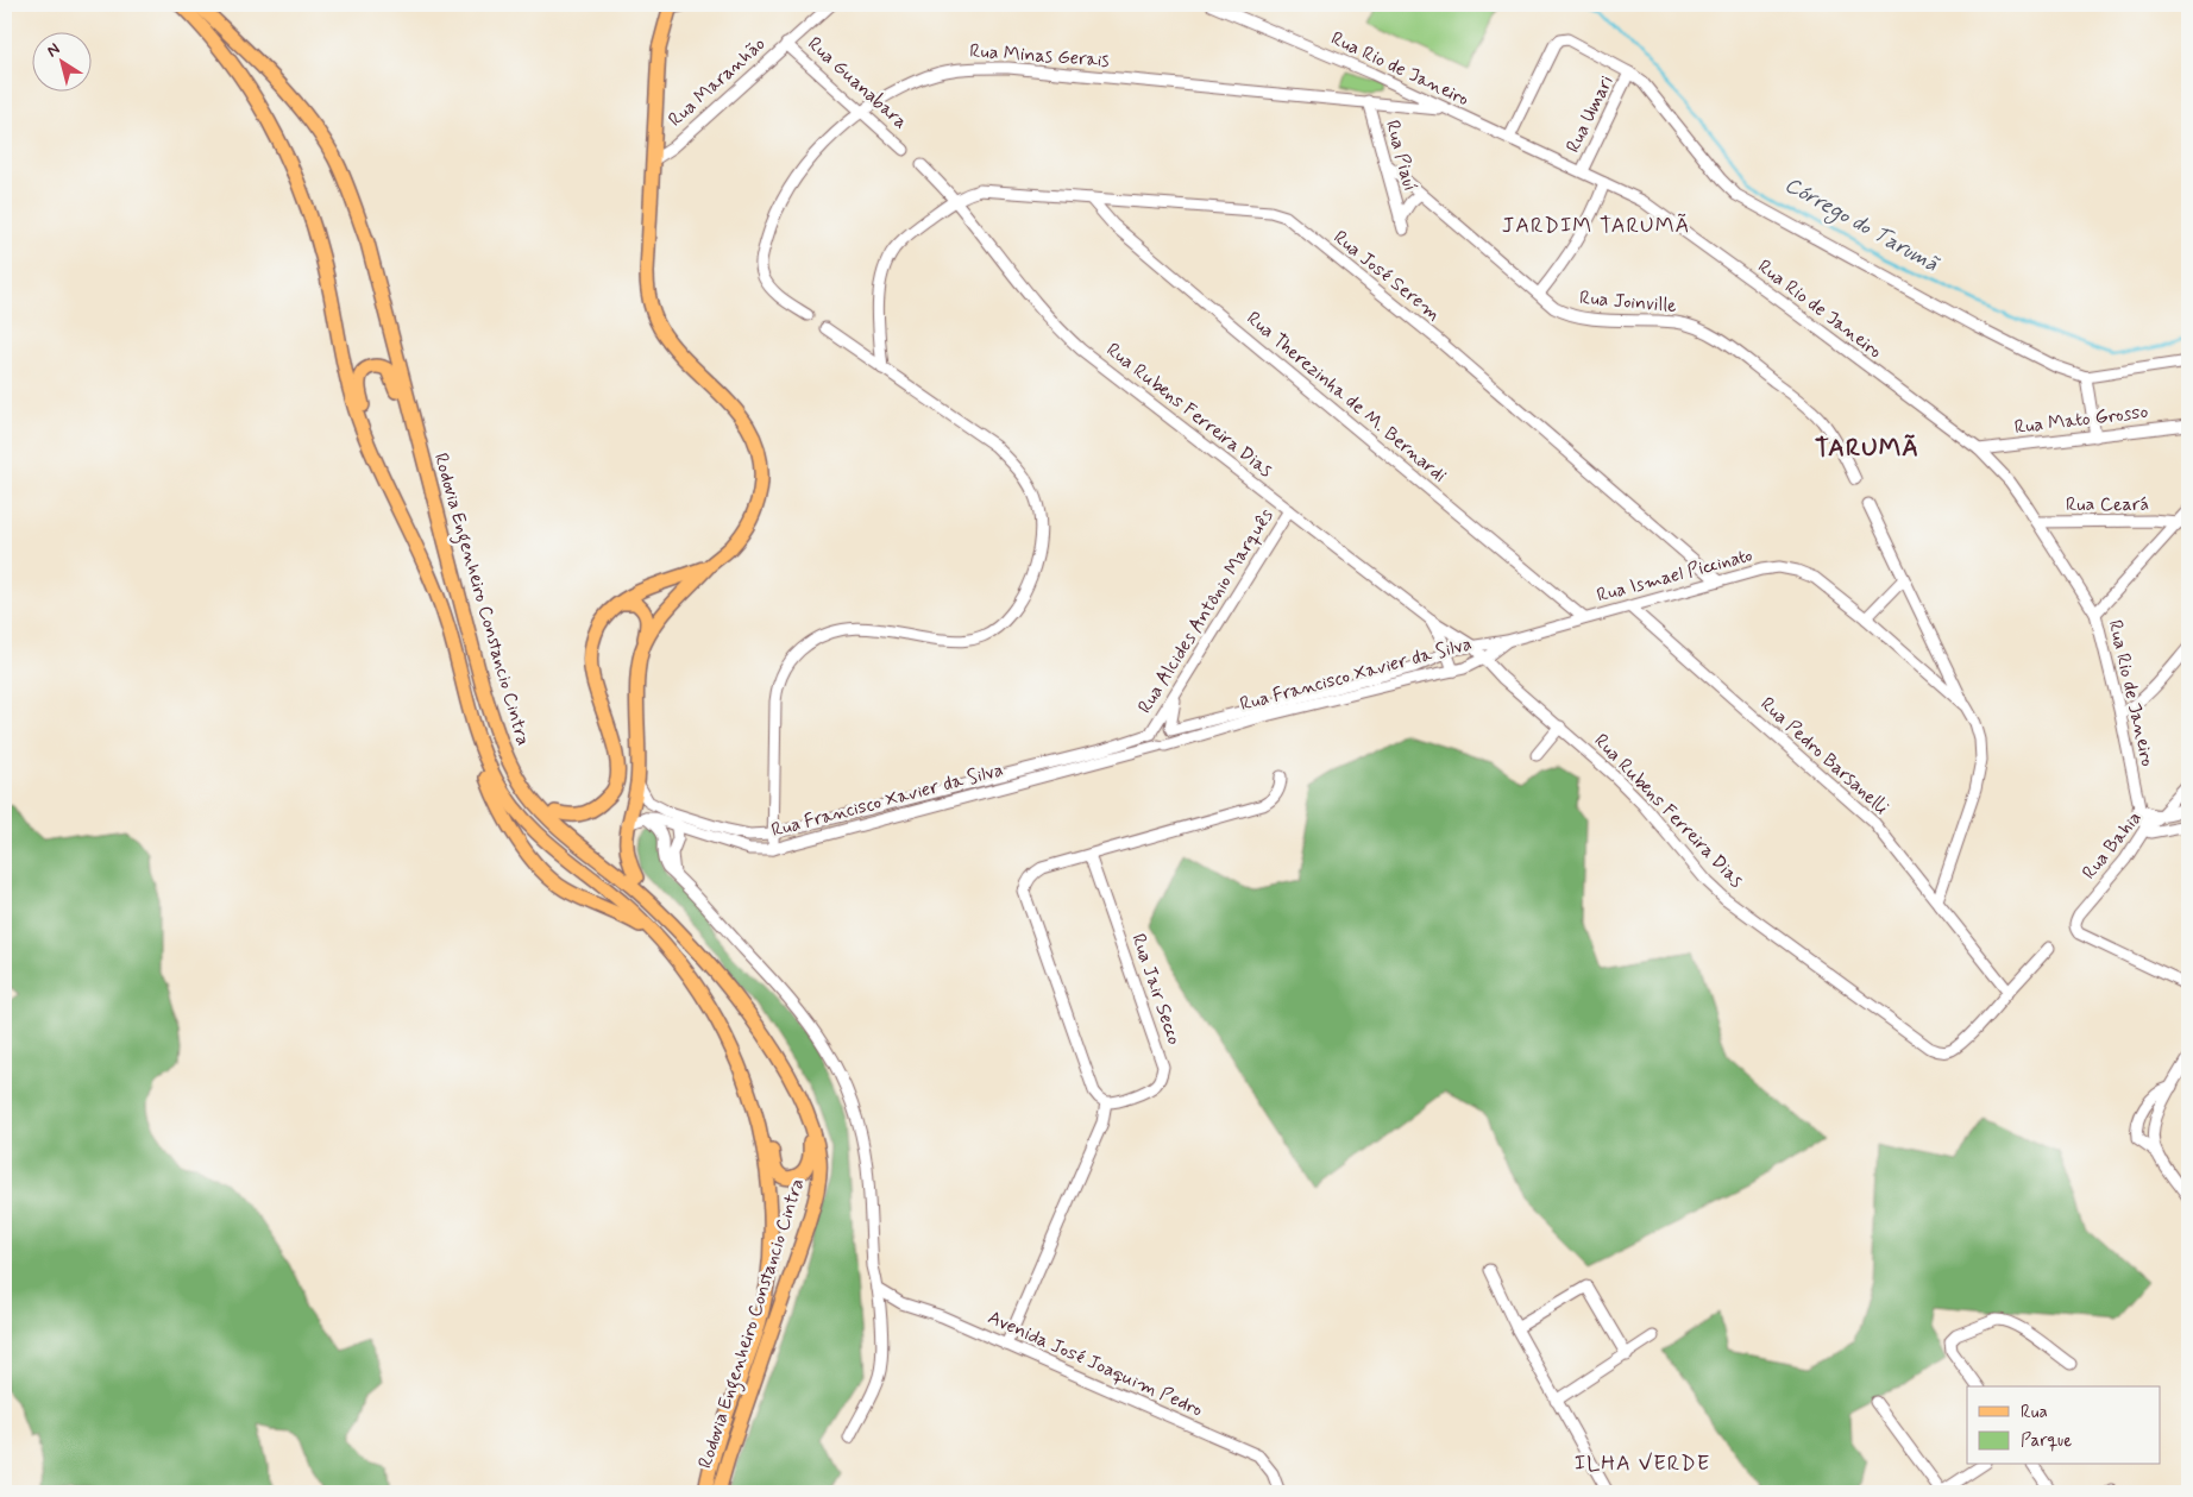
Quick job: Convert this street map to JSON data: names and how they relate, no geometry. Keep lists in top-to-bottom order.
{
  "streets": {
    "main road": ["Rodovia Engenheiro Constancio Cintra"],
    "street": [
      "Rua Minas Gerais",
      "Rua Rio de Janeiro",
      "Rua Maranhão",
      "Rua Guanabara",
      "Rua Umari",
      "Rua Piauí",
      "Rua José Serem",
      "Rua Joinville",
      "Rua Therezinha de M. Bernardi",
      "Rua Rubens Ferreira Dias",
      "Rua Mato Grosso",
      "Rua Ceará",
      "Rua Ismael Piccinato",
      "Rua Alcides Antônio Marquês",
      "Rua Francisco Xavier da Silva",
      "Rua Pedro Barsanelli",
      "Rua Bahia",
      "Rua Jair Secco",
      "Avenida José Joaquim Pedro"
    ]
  },
  "crossings": [
    ["Rua Minas Gerais", "Rua Rio de Janeiro"],
    ["Rua Minas Gerais", "Rua Guanabara"],
    ["Rua Minas Gerais", "Rua Piauí"],
    ["Rua Rio de Janeiro", "Rua Umari"],
    ["Rua Rio de Janeiro", "Rua Mato Grosso"],
    ["Rua Rio de Janeiro", "Rua Ceará"],
    ["Rua Rio de Janeiro", "Rua Bahia"],
    ["Rua Maranhão", "Rua Guanabara"],
    ["Rua Piauí", "Rua Joinville"],
    ["Rua José Serem", "Rua Therezinha de M. Bernardi"],
    ["Rua José Serem", "Rua Rubens Ferreira Dias"],
    ["Rua José Serem", "Rua Ismael Piccinato"],
    ["Rua Therezinha de M. Bernardi", "Rua Ismael Piccinato"],
    ["Rua Rubens Ferreira Dias", "Rua Ismael Piccinato"],
    ["Rua Rubens Ferreira Dias", "Rua Alcides Antônio Marquês"],
    ["Rua Rubens Ferreira Dias", "Rua Francisco Xavier da Silva"],
    ["Rua Rubens Ferreira Dias", "Rua Pedro Barsanelli"],
    ["Rua Ismael Piccinato", "Rua Francisco Xavier da Silva"],
    ["Rua Ismael Piccinato", "Rua Pedro Barsanelli"],
    ["Rua Alcides Antônio Marquês", "Rua Francisco Xavier da Silva"]
  ],
  "districts": ["JARDIM TARUMÃ", "TARUMÃ", "ILHA VERDE"],
  "water": ["Córrego do Tarumã"],
  "legend": ["Rua", "Parque"],
  "north": "top left"
}
